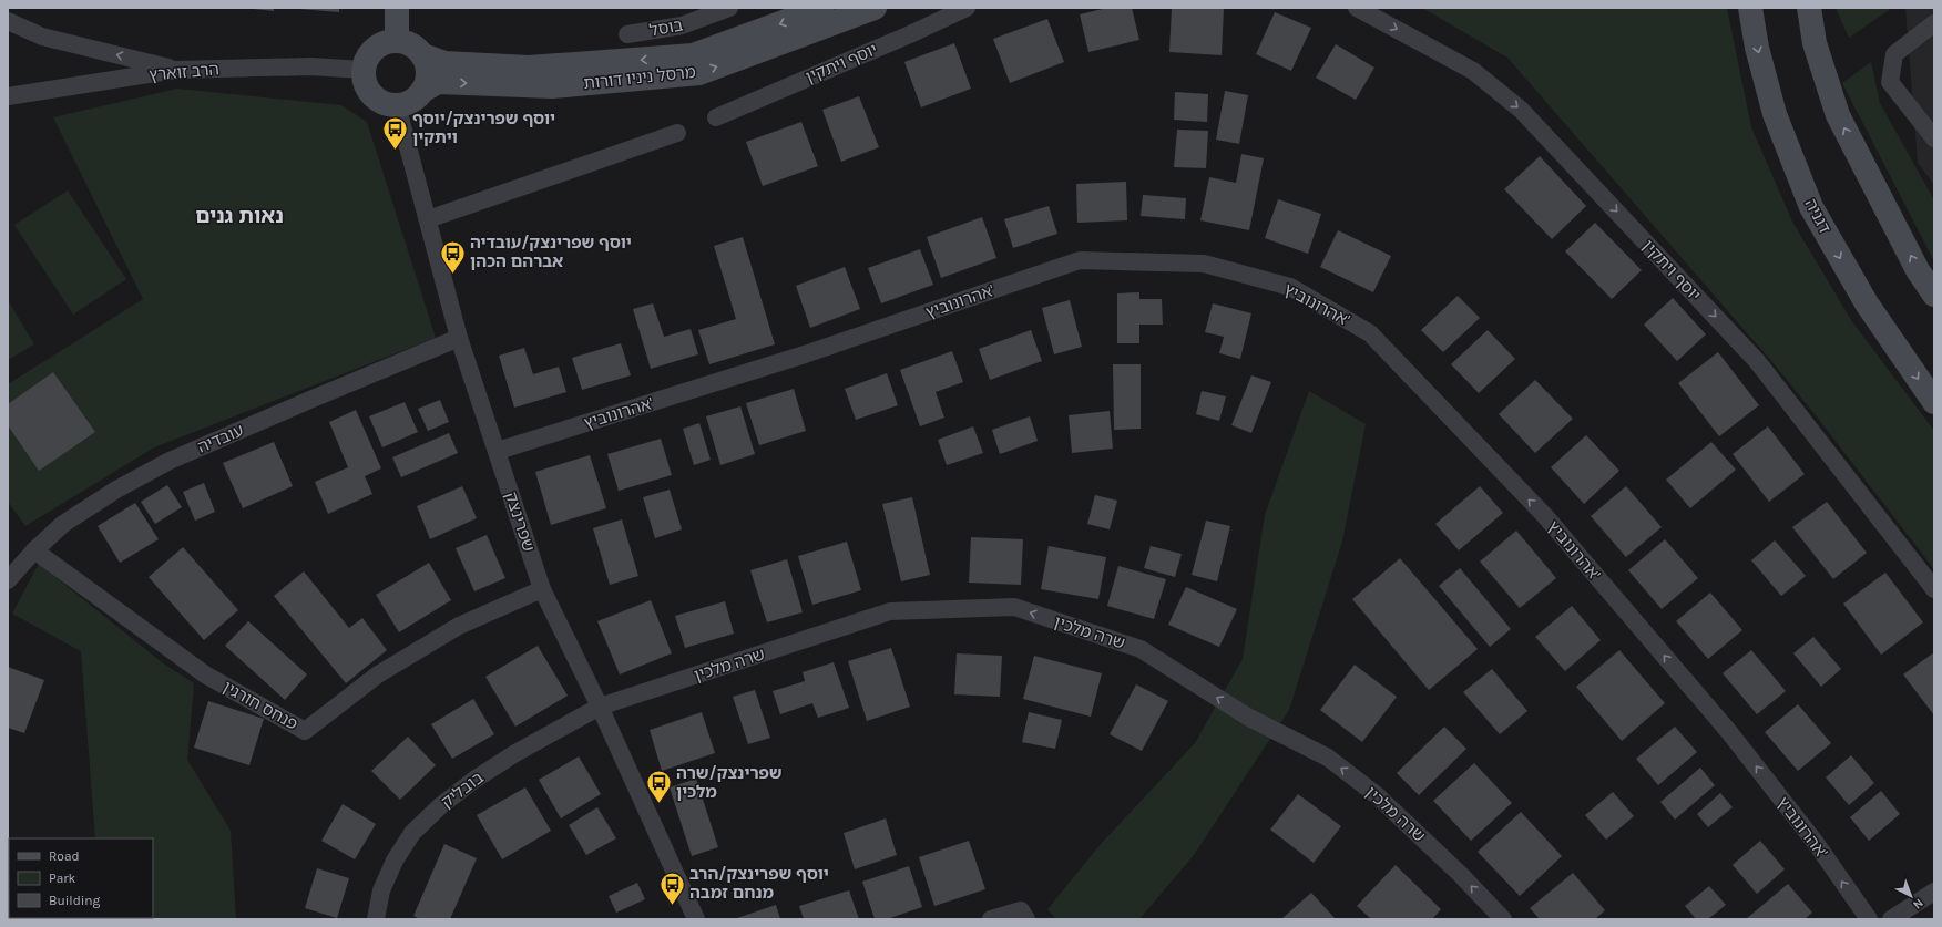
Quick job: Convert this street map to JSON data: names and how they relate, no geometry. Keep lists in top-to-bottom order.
{
  "streets": {
    "street": [
      "בוסל",
      "יוסף ויתקין",
      "הרב זוארץ",
      "מרסל ניניו דורות",
      "דגניה",
      "אהרונוביץ'",
      "עובדיה",
      "שפרינצק",
      "שרה מלכין",
      "פנחס חורגין",
      "בובליק"
    ]
  },
  "crossings": [
    ["הרב זוארץ", "מרסל ניניו דורות"],
    ["הרב זוארץ", "שפרינצק"],
    ["מרסל ניניו דורות", "שפרינצק"],
    ["אהרונוביץ'", "שפרינצק"],
    ["עובדיה", "שפרינצק"],
    ["עובדיה", "פנחס חורגין"],
    ["שפרינצק", "שרה מלכין"],
    ["שפרינצק", "פנחס חורגין"],
    ["שפרינצק", "בובליק"],
    ["שרה מלכין", "בובליק"]
  ],
  "one_way": ["יוסף ויתקין", "אהרונוביץ'", "שרה מלכין"],
  "districts": ["נאות גנים"],
  "places": {
    "bus stop": [
      "יוסף שפרינצק/יוסף ויתקין",
      "יוסף שפרינצק/עובדיה אברהם הכהן",
      "שפרינצק/שרה מלכין",
      "יוסף שפרינצק/הרב מנחם זמבה"
    ]
  },
  "legend": ["Road", "Park", "Building"],
  "north": "bottom right"
}
